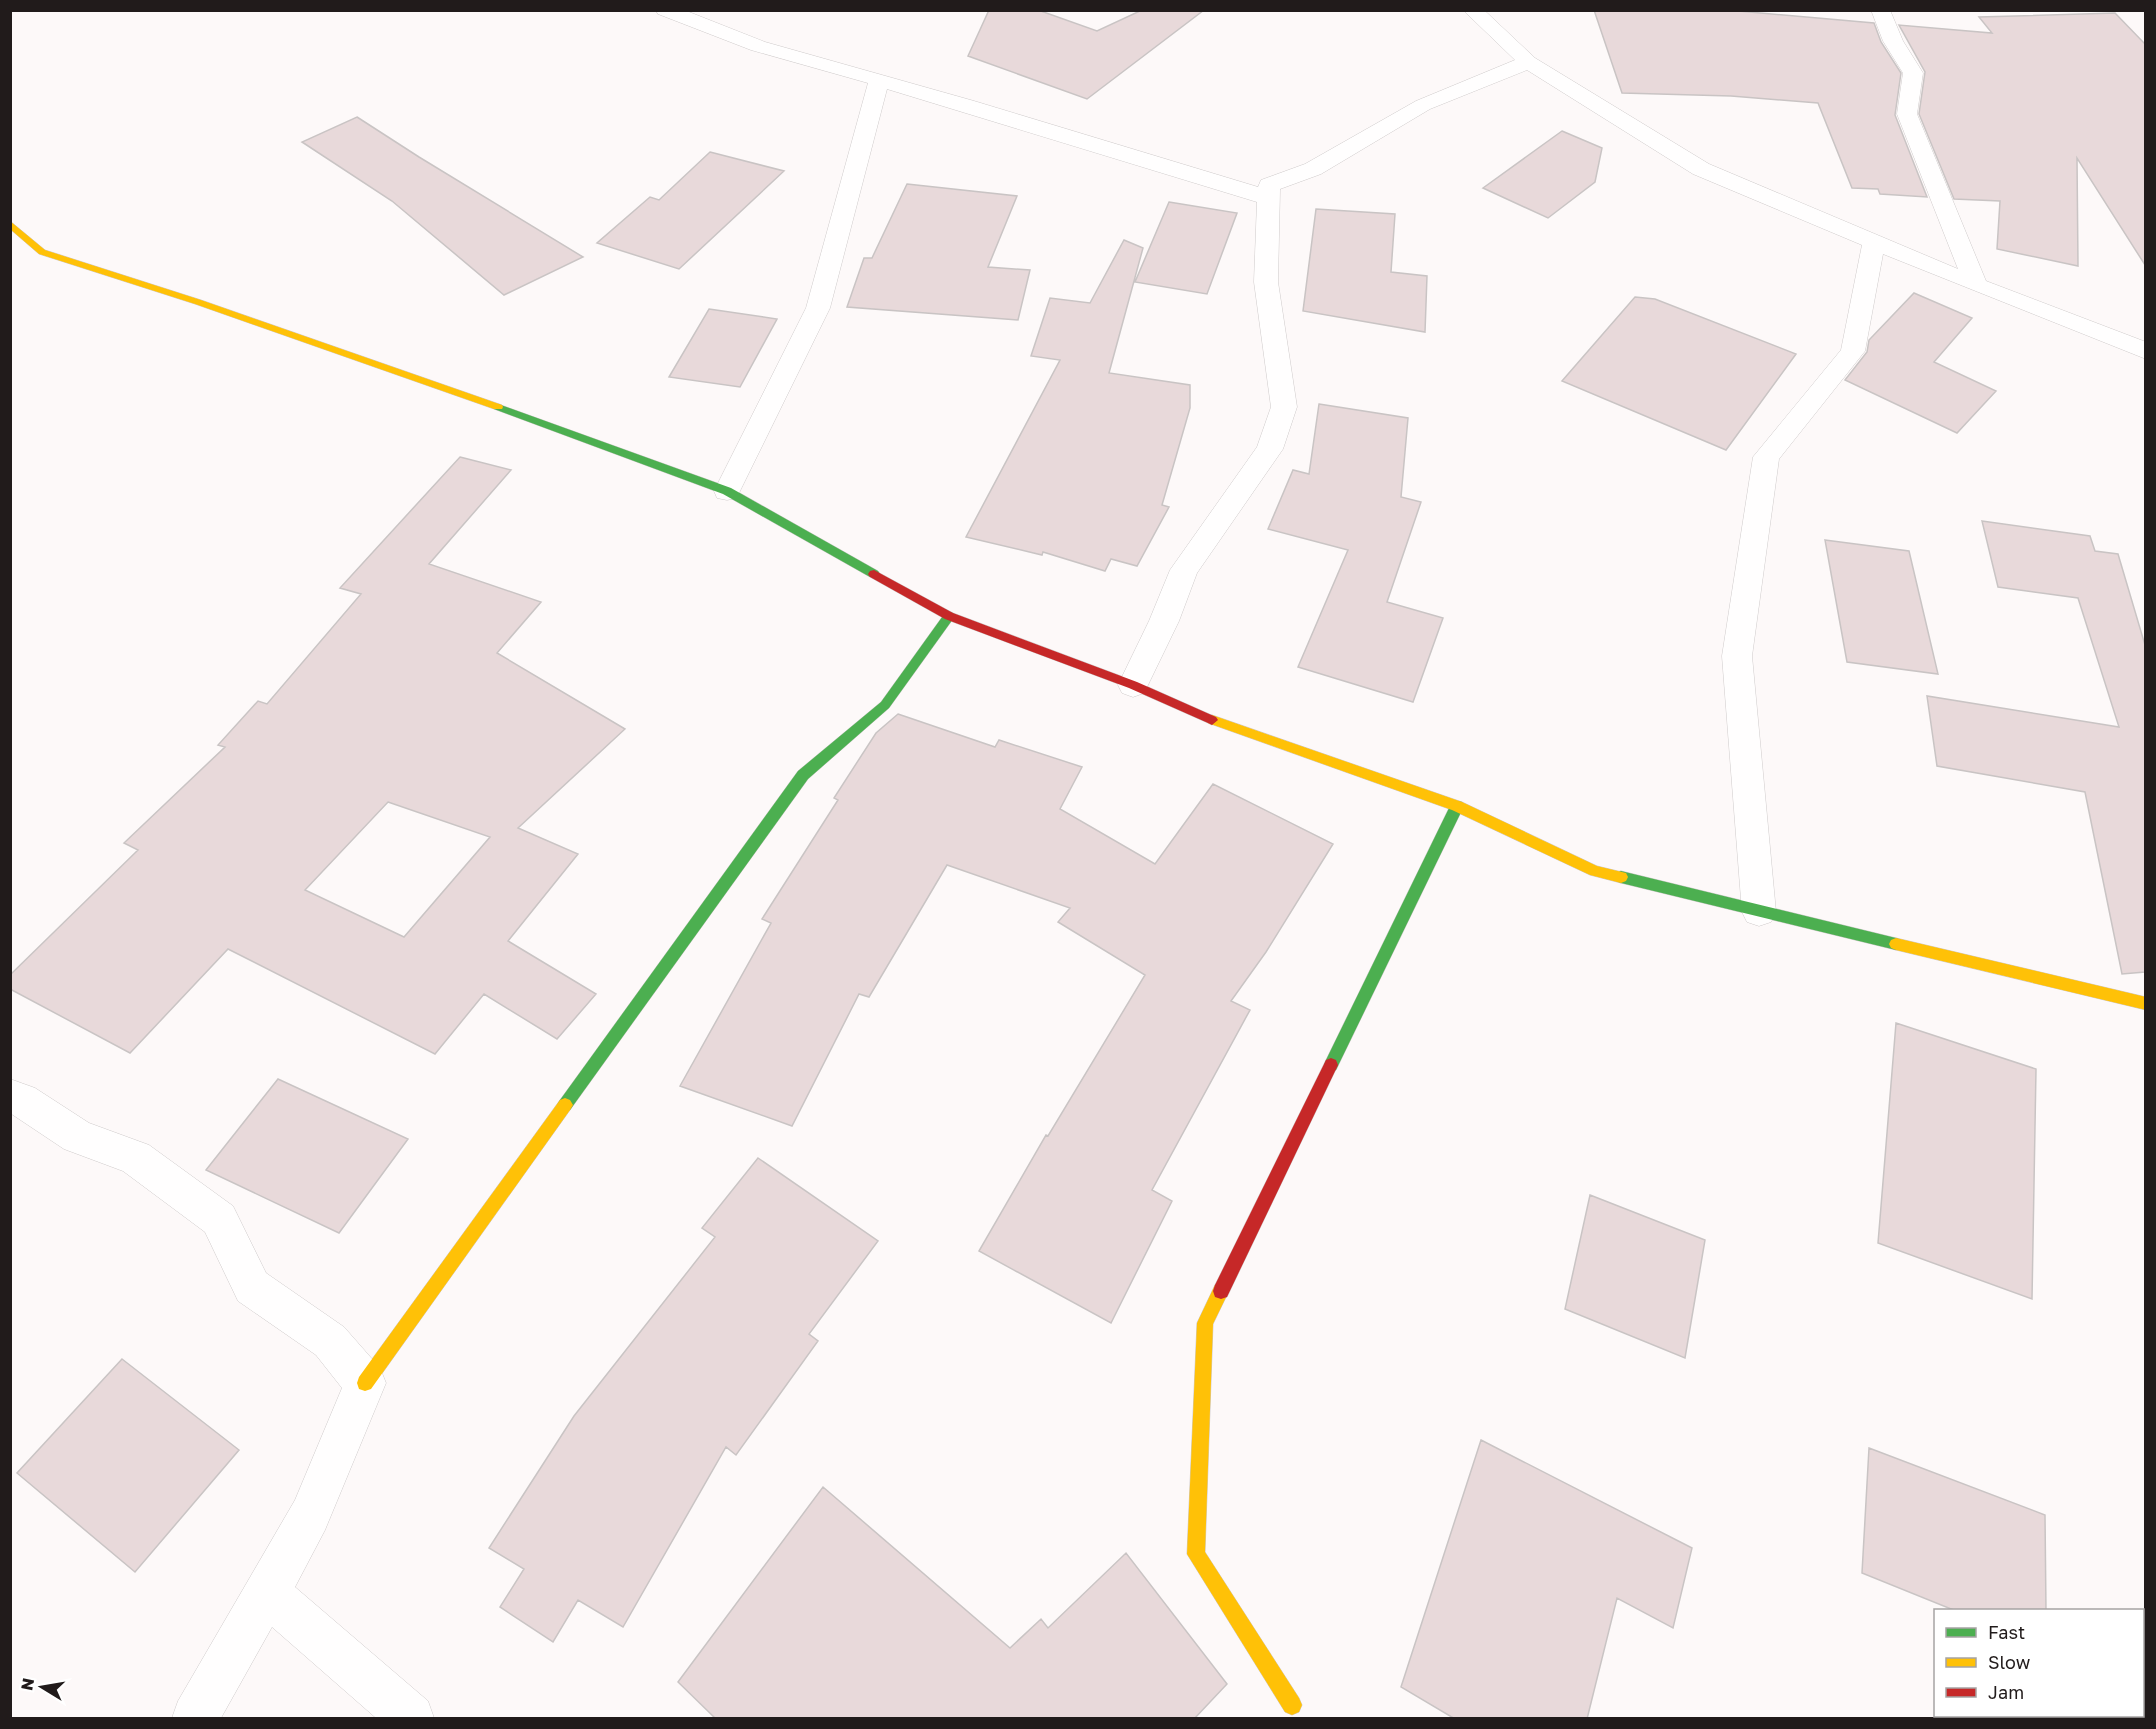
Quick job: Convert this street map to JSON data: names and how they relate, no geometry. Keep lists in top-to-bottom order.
{
  "legend": ["Fast", "Slow", "Jam"],
  "north": "left"
}
